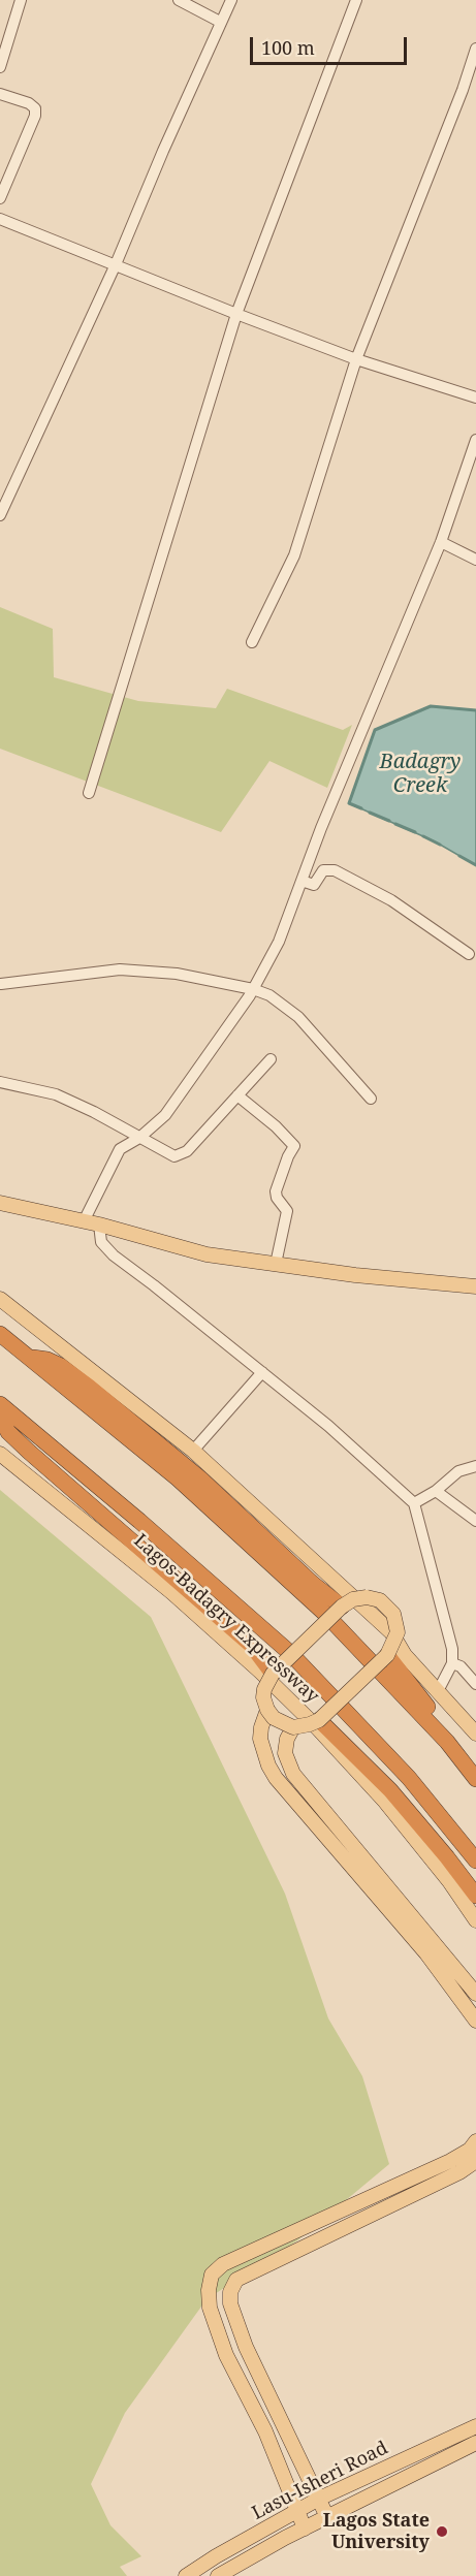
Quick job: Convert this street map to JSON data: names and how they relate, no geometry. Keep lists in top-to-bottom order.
{
  "streets": {
    "highway": ["Lagos-Badagry Expressway"],
    "main road": ["Lasu-Isheri Road"]
  },
  "water": ["Badagry Creek"],
  "places": ["Lagos State University"],
  "scale_bar": "100 m"
}
